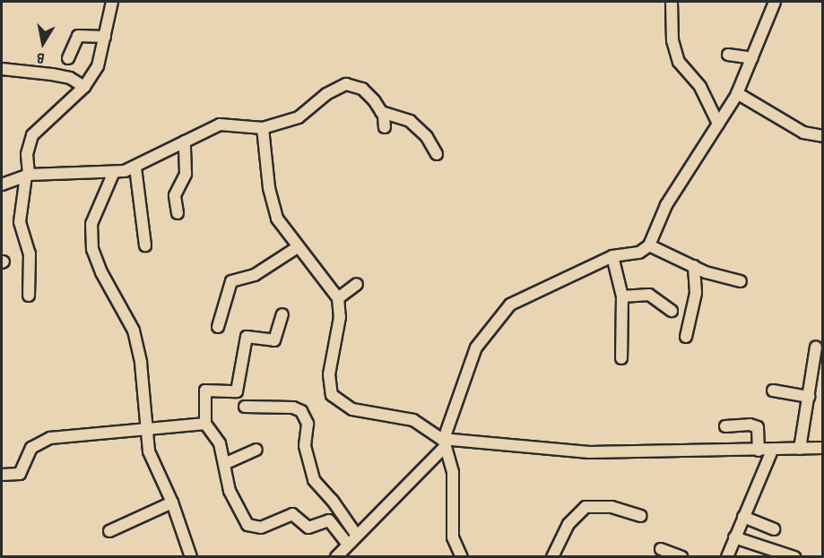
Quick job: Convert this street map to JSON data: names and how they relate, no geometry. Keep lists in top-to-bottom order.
{
  "north": "bottom"
}
